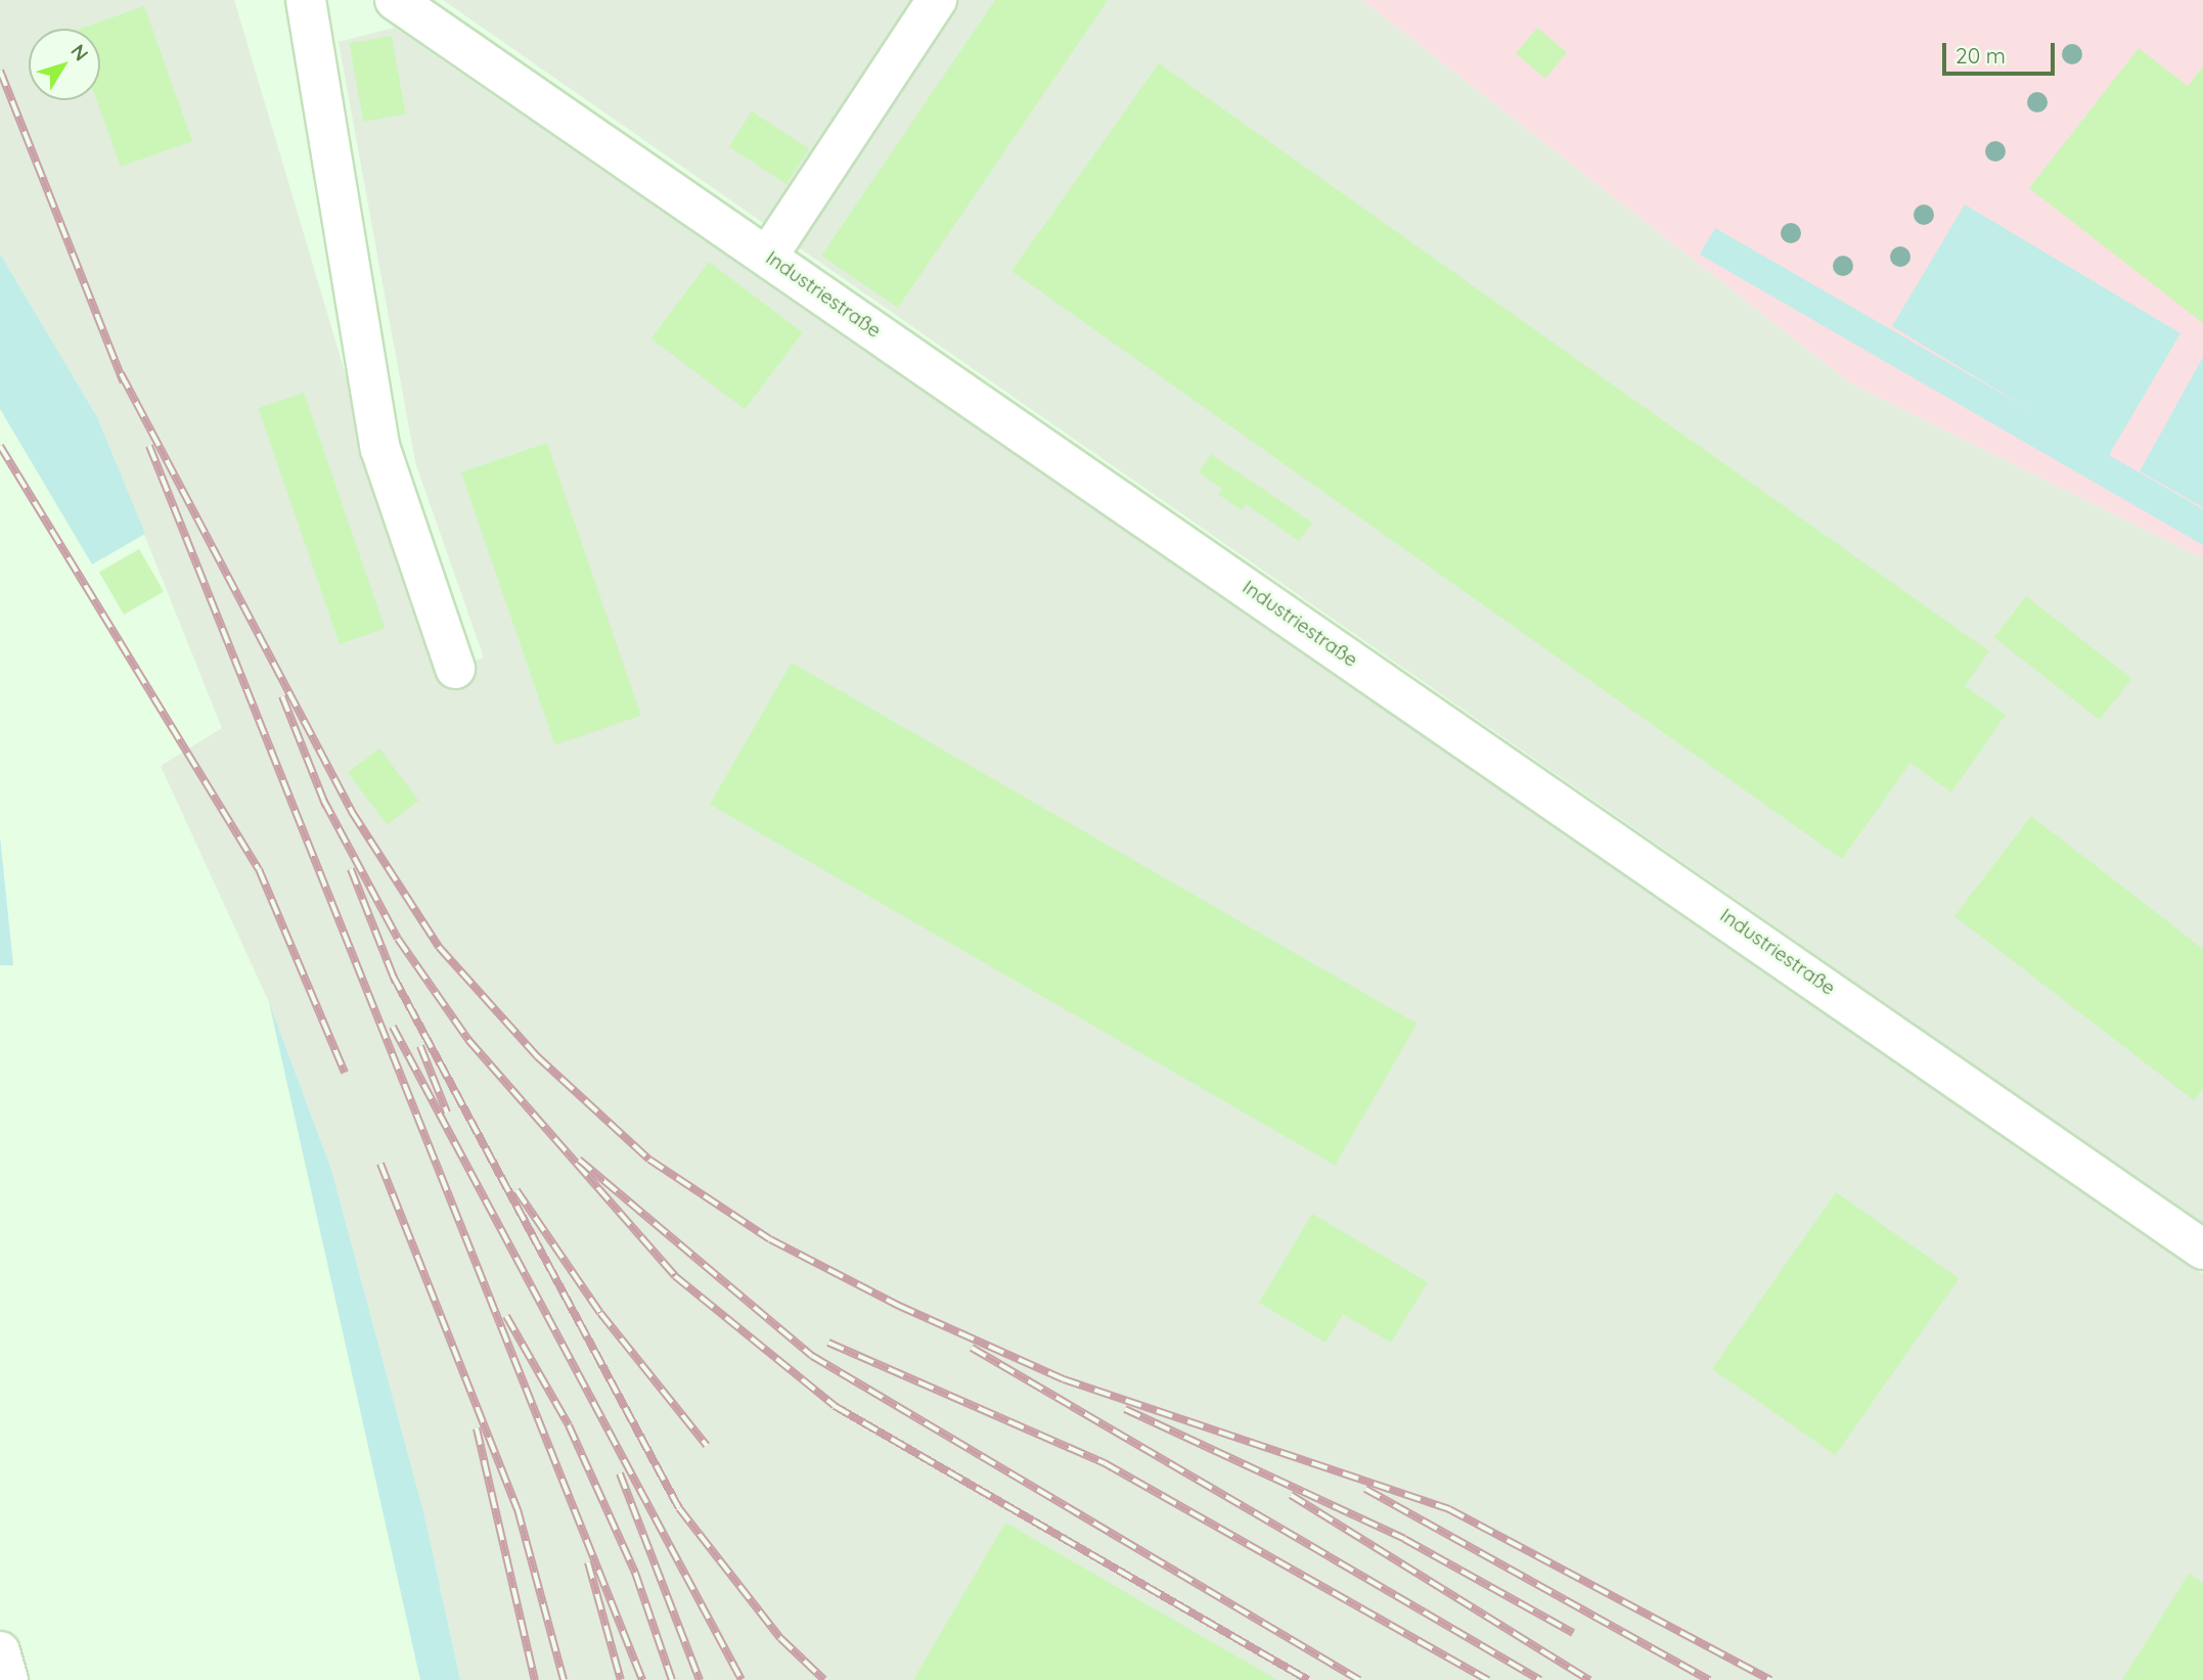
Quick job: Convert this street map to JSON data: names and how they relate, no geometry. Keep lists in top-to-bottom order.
{
  "streets": {
    "street": ["Industriestraße"]
  },
  "scale_bar": "20 m",
  "north": "top right"
}
